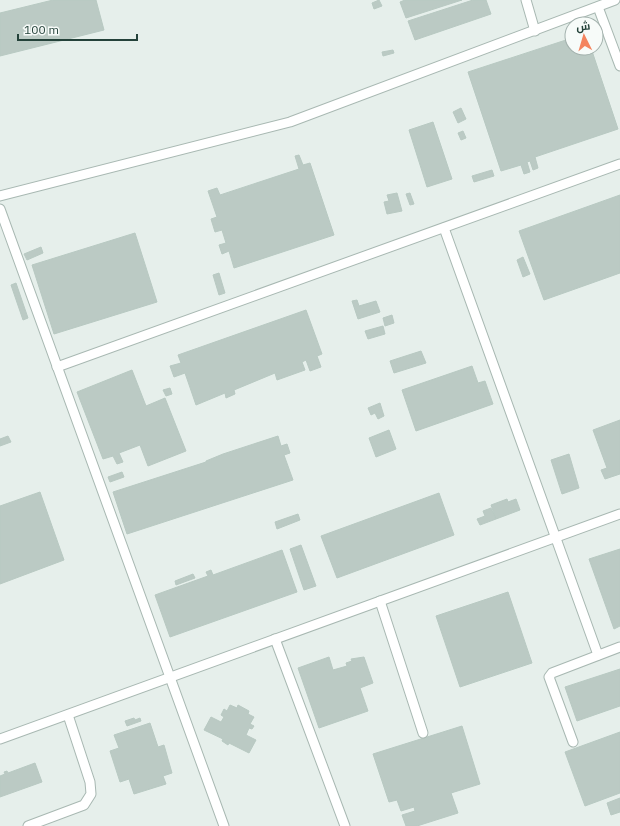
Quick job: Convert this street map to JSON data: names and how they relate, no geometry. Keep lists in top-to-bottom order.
{
  "scale_bar": "100 m",
  "north": "top"
}
